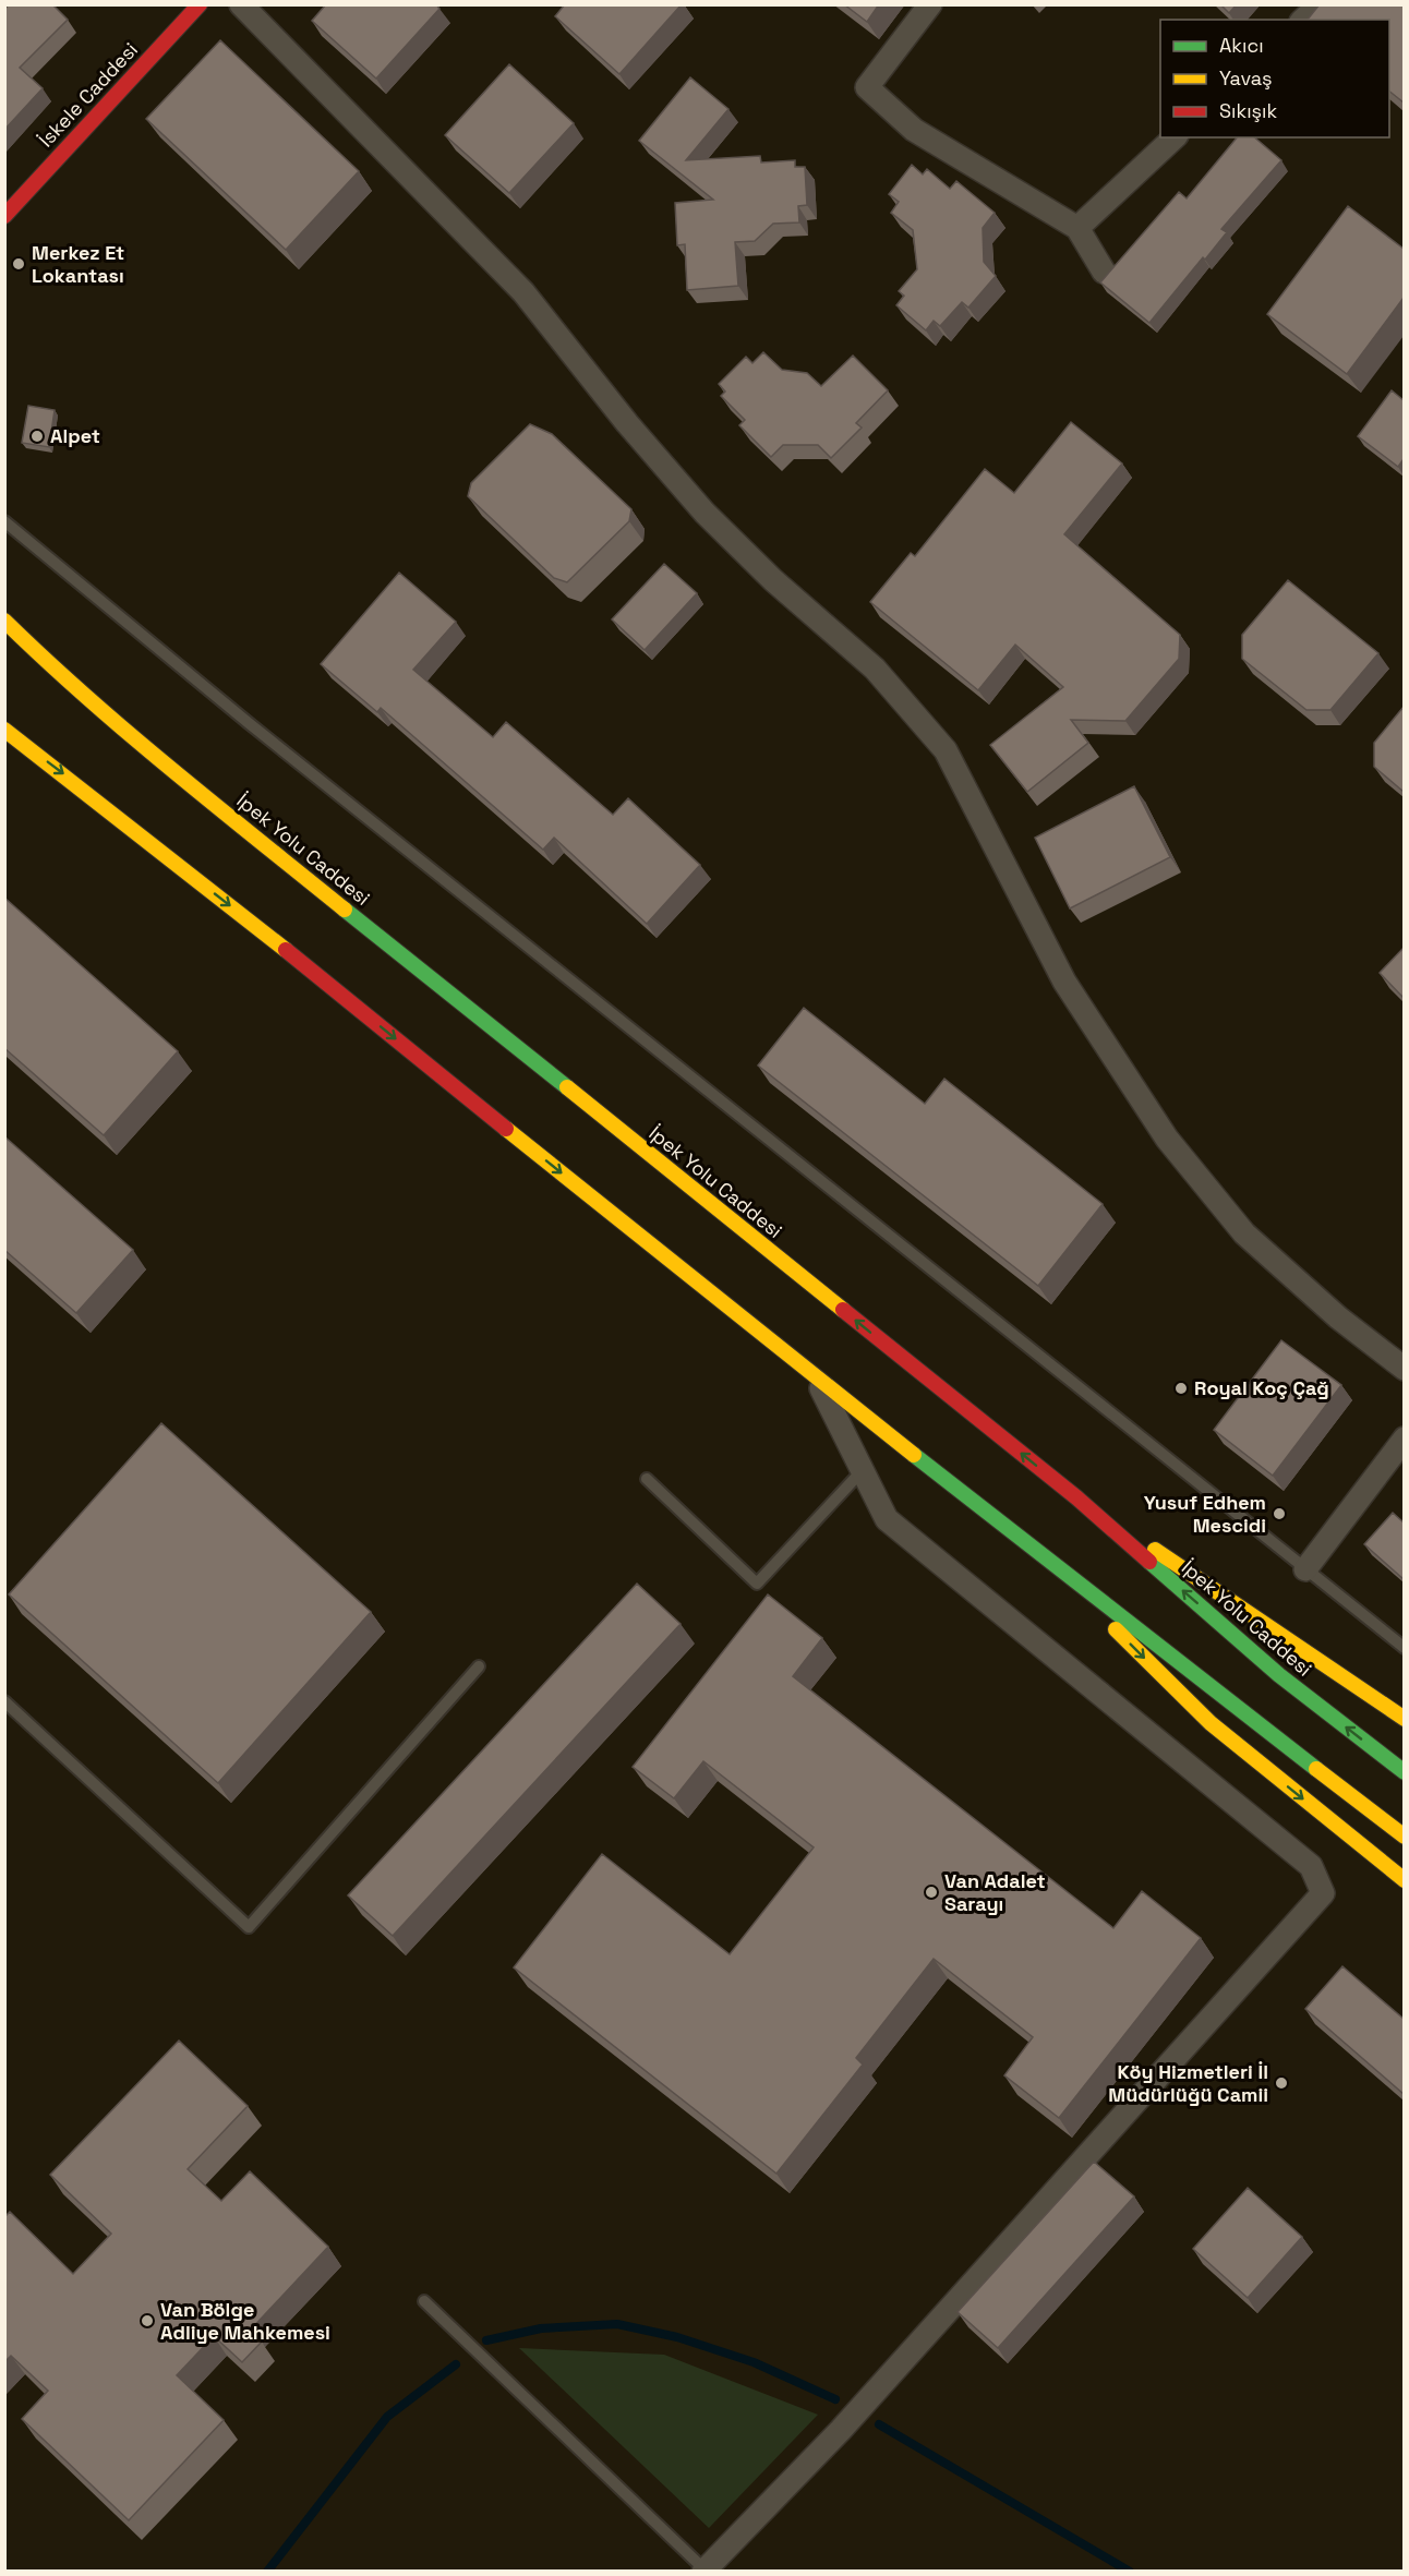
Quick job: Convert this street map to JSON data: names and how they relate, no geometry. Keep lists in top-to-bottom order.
{
  "streets": {
    "main road": ["İskele Caddesi", "İpek Yolu Caddesi"]
  },
  "places": [
    "Merkez Et Lokantası",
    "Alpet",
    "Royal Koç Çağ",
    "Yusuf Edhem Mescidi",
    "Van Adalet Sarayı",
    "Köy Hizmetleri İl Müdürlüğü Camii",
    "Van Bölge Adliye Mahkemesi"
  ],
  "legend": ["Akıcı", "Yavaş", "Sıkışık"]
}
